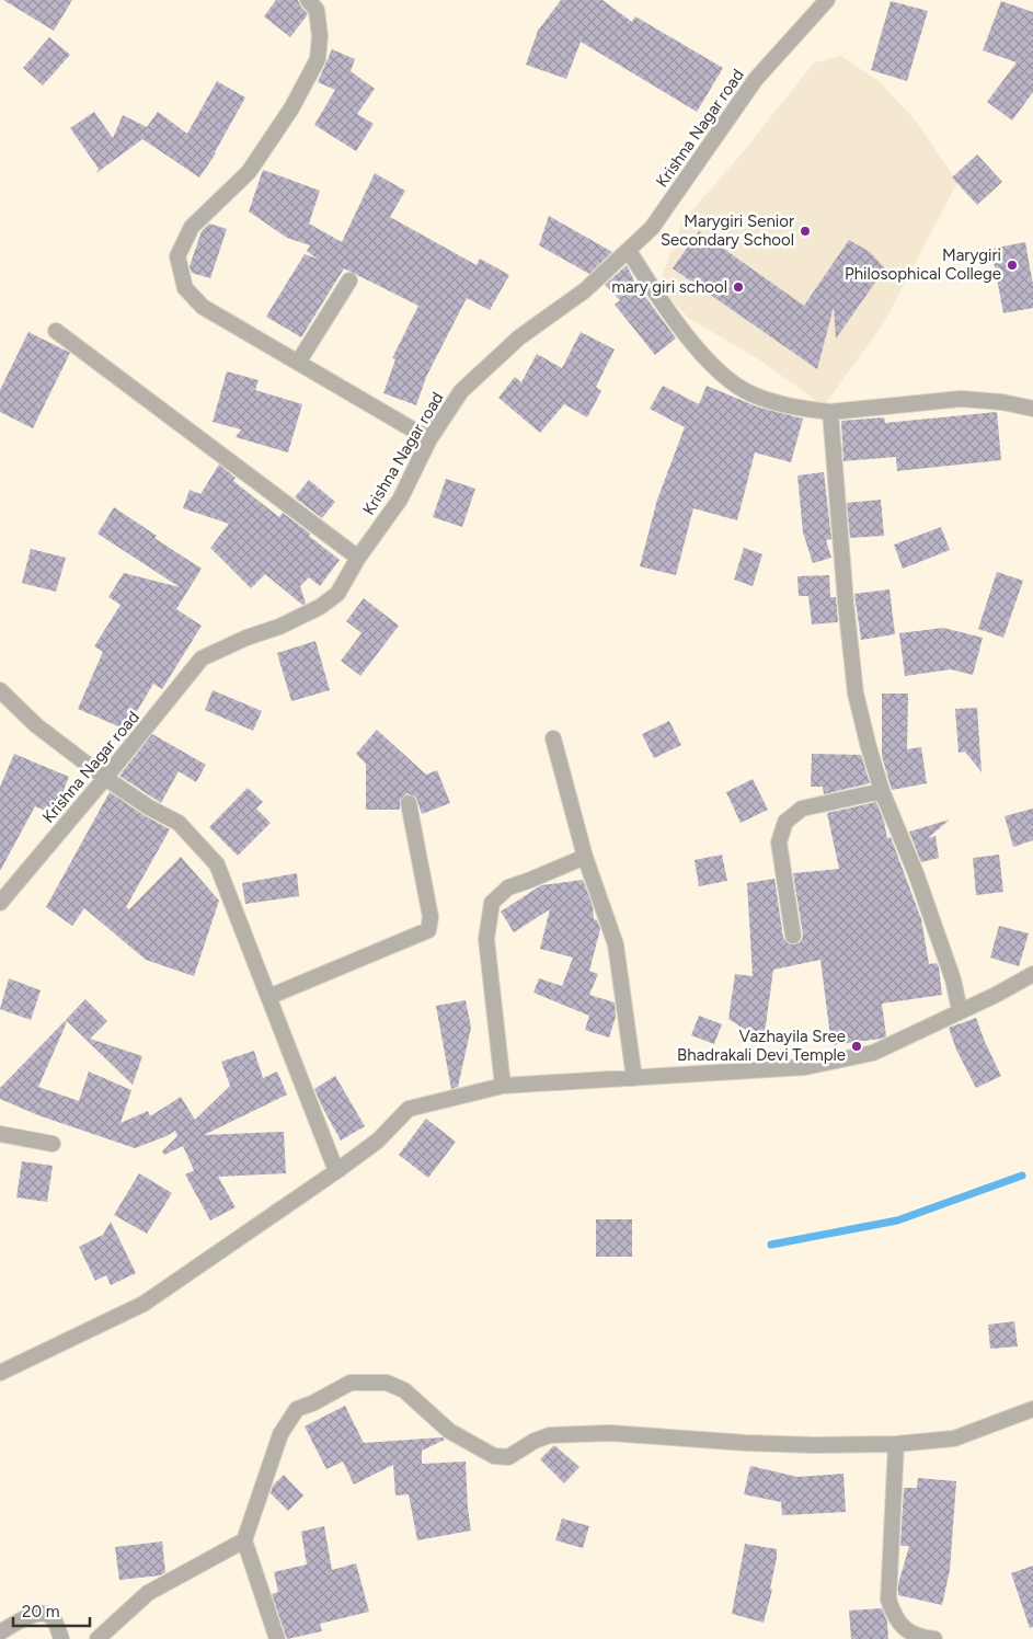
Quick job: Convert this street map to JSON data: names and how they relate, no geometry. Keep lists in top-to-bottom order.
{
  "streets": {
    "street": ["Krishna Nagar road"]
  },
  "places": [
    "Marygiri Senior Secondary School",
    "Marygiri Philosophical College",
    "mary giri school",
    "Vazhayila Sree Bhadrakali Devi Temple"
  ],
  "scale_bar": "20 m"
}
